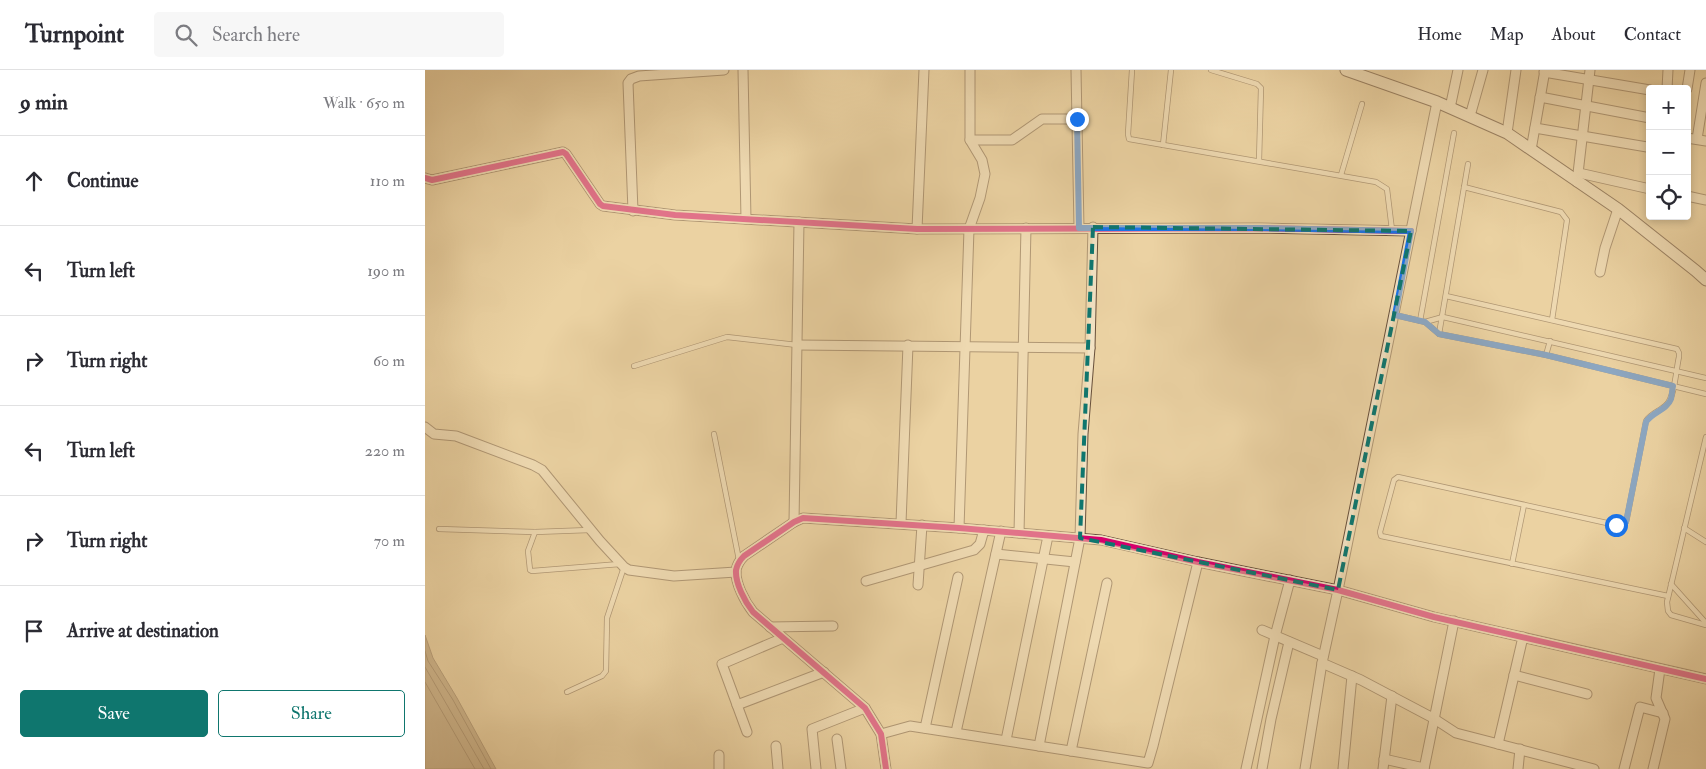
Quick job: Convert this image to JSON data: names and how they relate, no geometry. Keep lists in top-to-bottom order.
{
  "page": {
    "header": "Turnpoint",
    "search": "Search here",
    "nav": [
      "Home",
      "Map",
      "About",
      "Contact"
    ],
    "heading": ["9 min", "Walk · 650 m"],
    "map_buttons": ["+", "−"],
    "list": [
      ["Continue", "110 m"],
      ["Turn left", "190 m"],
      ["Turn right", "60 m"],
      ["Turn left", "220 m"],
      ["Turn right", "70 m"],
      "Arrive at destination"
    ],
    "buttons": ["Save", "Share"]
  }
}
